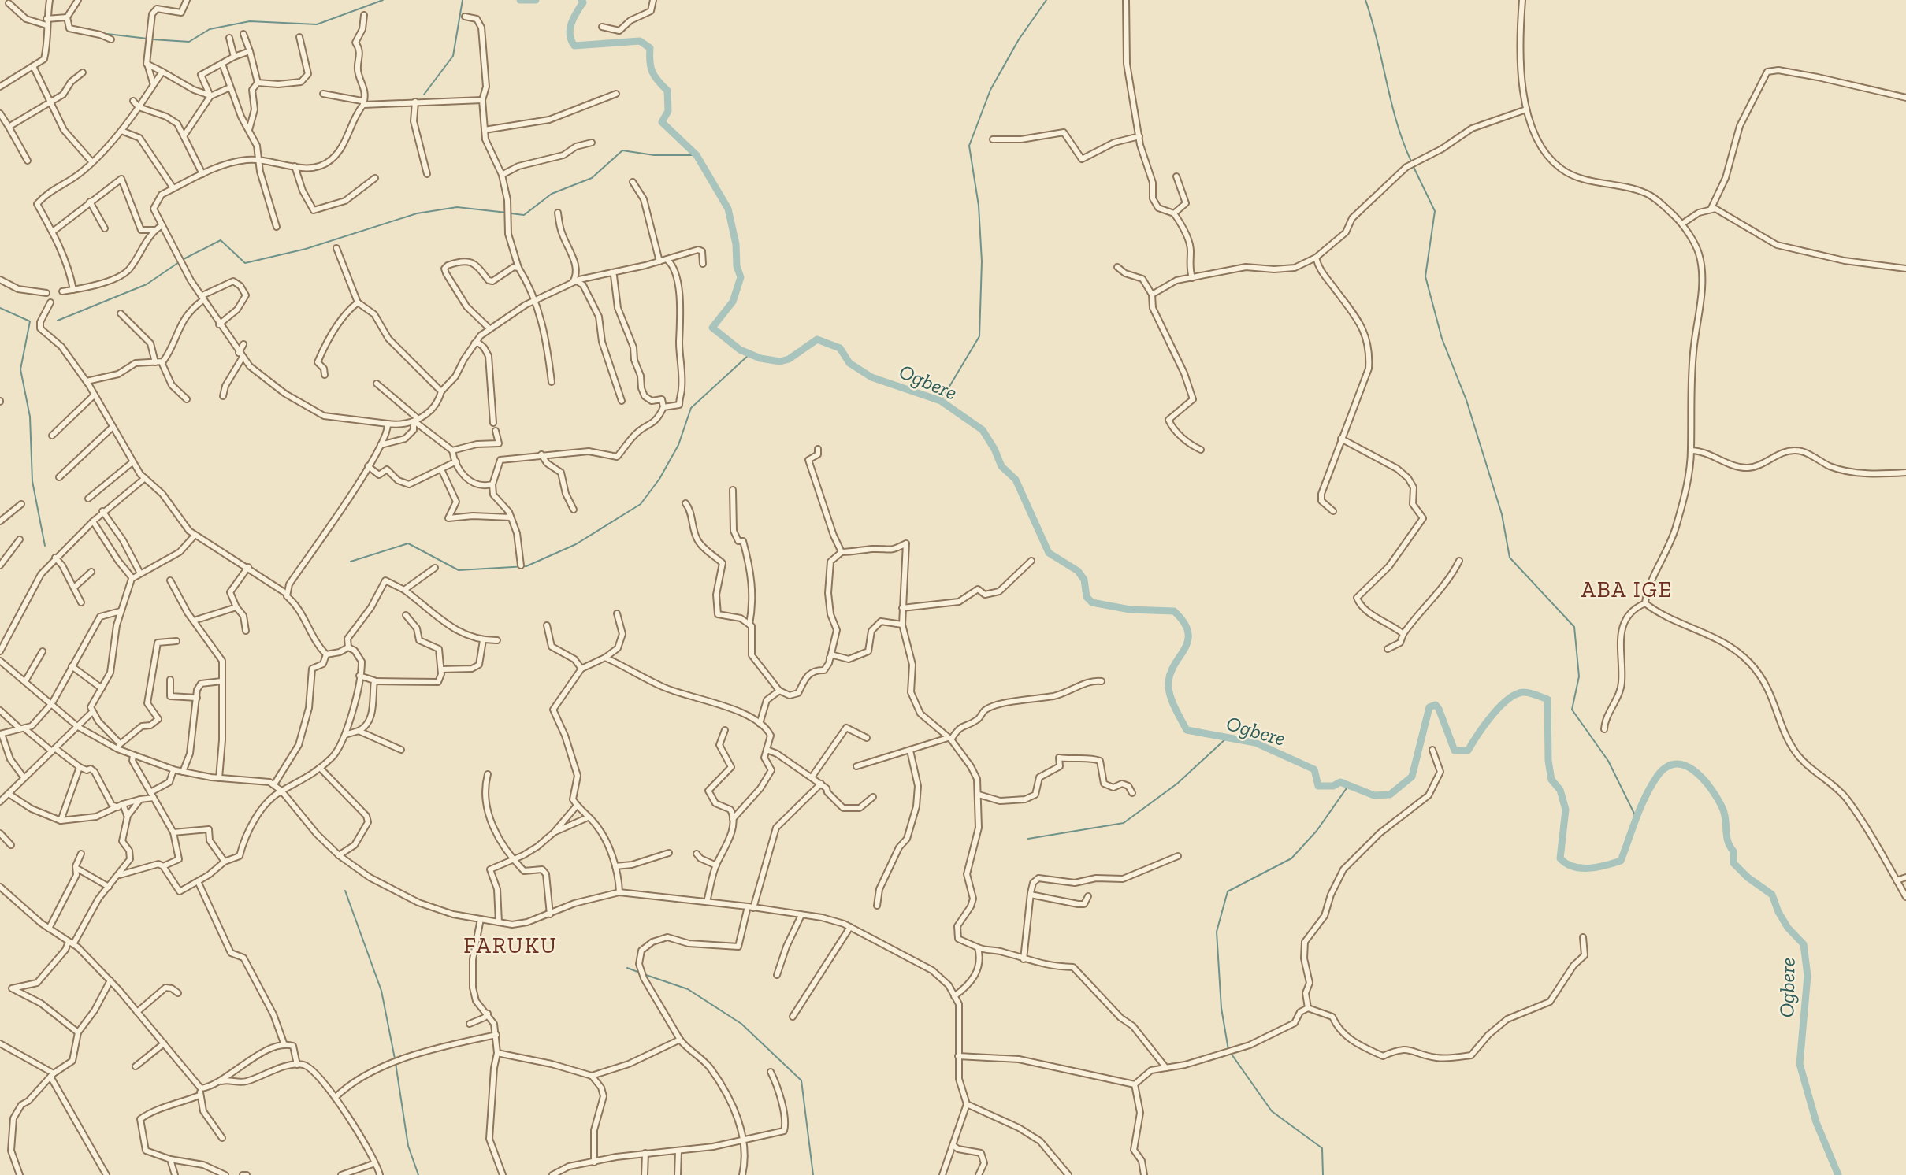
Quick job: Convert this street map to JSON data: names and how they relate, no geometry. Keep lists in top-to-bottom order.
{
  "districts": ["ABA IGE", "FARUKU"],
  "water": ["Ogbere"]
}
